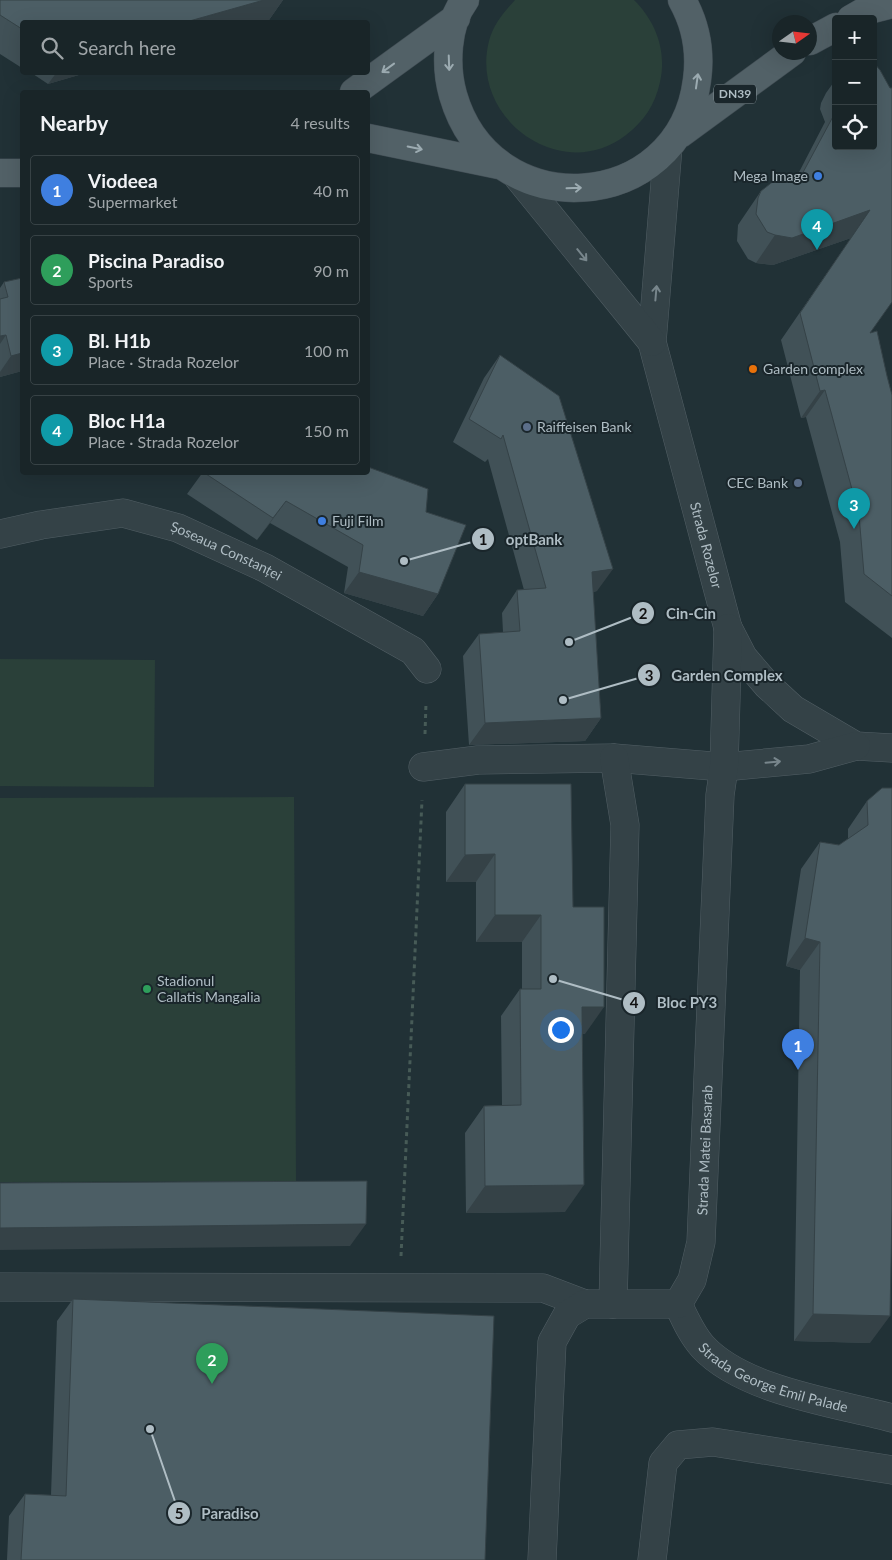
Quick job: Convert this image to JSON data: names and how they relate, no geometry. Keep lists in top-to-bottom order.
{
  "streets": {
    "main road": ["DN39"],
    "street": [
      "Strada Rozelor",
      "Șoseaua Constanței",
      "Strada Matei Basarab",
      "Strada George Emil Palade"
    ]
  },
  "crossings": [
    ["DN39", "Strada Rozelor"],
    ["Strada Rozelor", "Strada Matei Basarab"],
    ["Strada Matei Basarab", "Strada George Emil Palade"]
  ],
  "places": [
    "Mega Image",
    "Garden complex",
    "Raiffeisen Bank",
    "CEC Bank",
    "Fuji Film",
    "optBank",
    "Cin-Cin",
    "Garden Complex",
    "Bloc PY3",
    "Stadionul Callatis Mangalia",
    "Paradiso"
  ],
  "north": "right",
  "page": {
    "map_buttons": ["+", "−"],
    "search": "Search here",
    "heading": ["Nearby", "4 results"],
    "list": [
      {
        "mark": "1",
        "name": "Viodeea",
        "note": "Supermarket",
        "value": "40 m"
      },
      {
        "mark": "2",
        "name": "Piscina Paradiso",
        "note": "Sports",
        "value": "90 m"
      },
      {
        "mark": "3",
        "name": "Bl. H1b",
        "note": "Place · Strada Rozelor",
        "value": "100 m"
      },
      {
        "mark": "4",
        "name": "Bloc H1a",
        "note": "Place · Strada Rozelor",
        "value": "150 m"
      }
    ],
    "pins": [
      "4",
      "3",
      "1",
      "2"
    ]
  }
}
